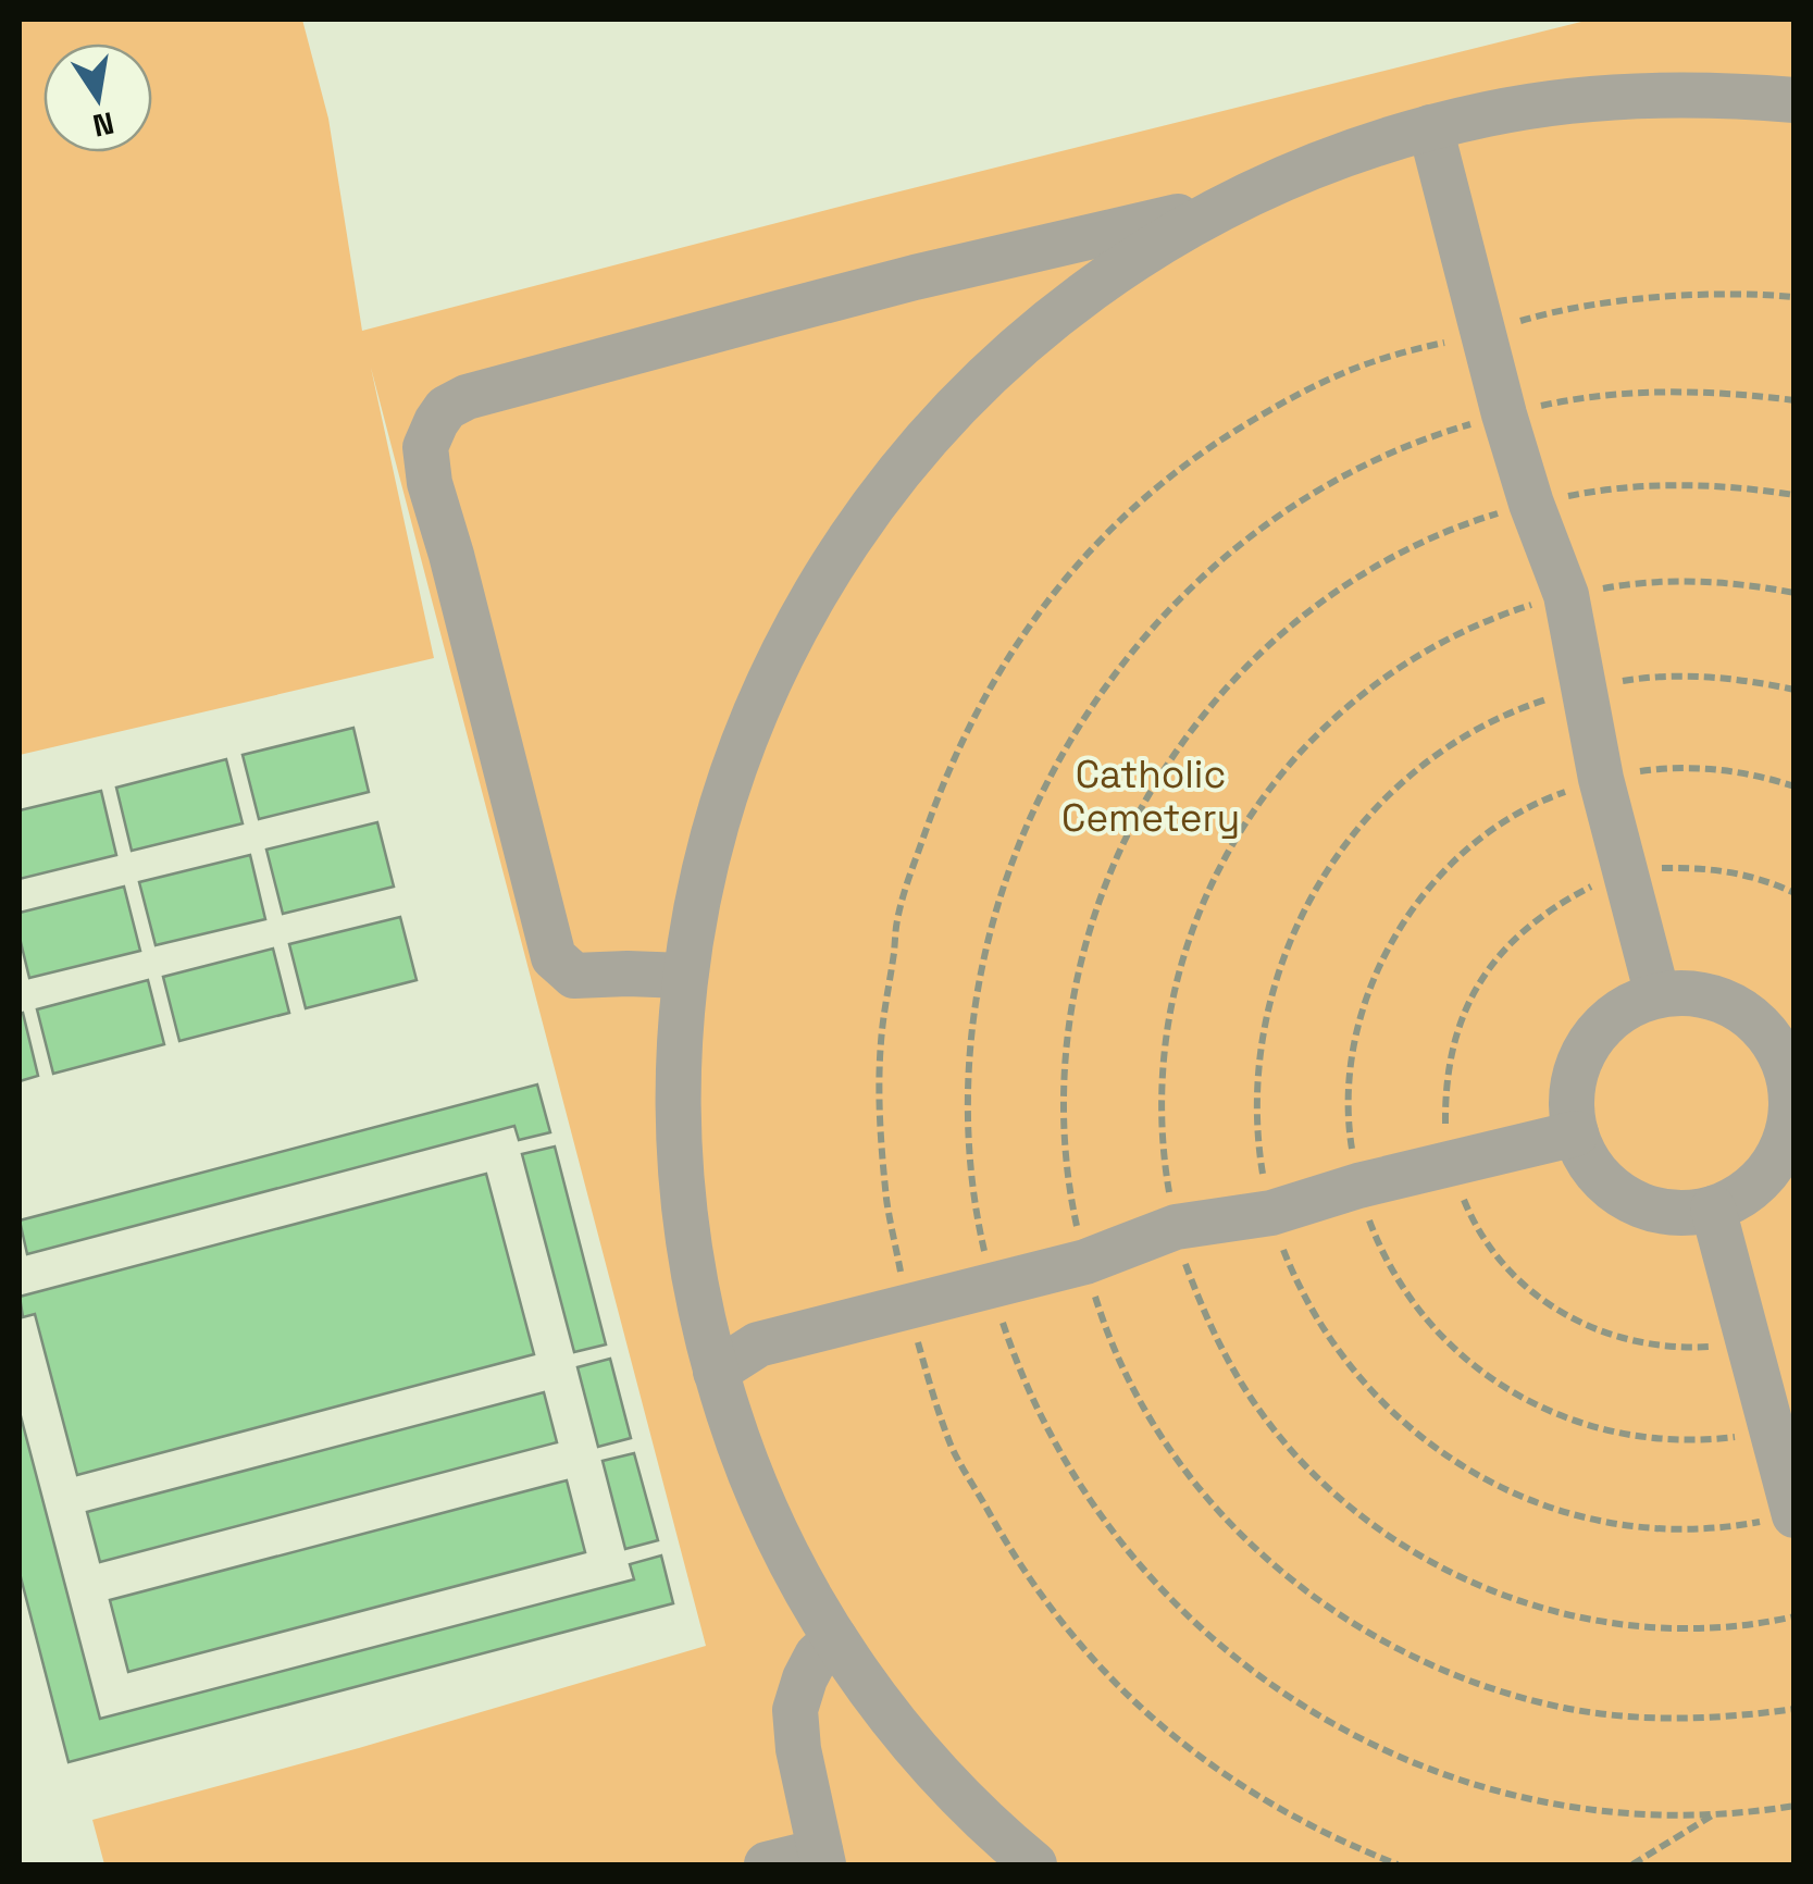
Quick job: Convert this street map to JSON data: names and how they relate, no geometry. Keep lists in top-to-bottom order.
{
  "parks": ["Catholic Cemetery"],
  "north": "bottom"
}
